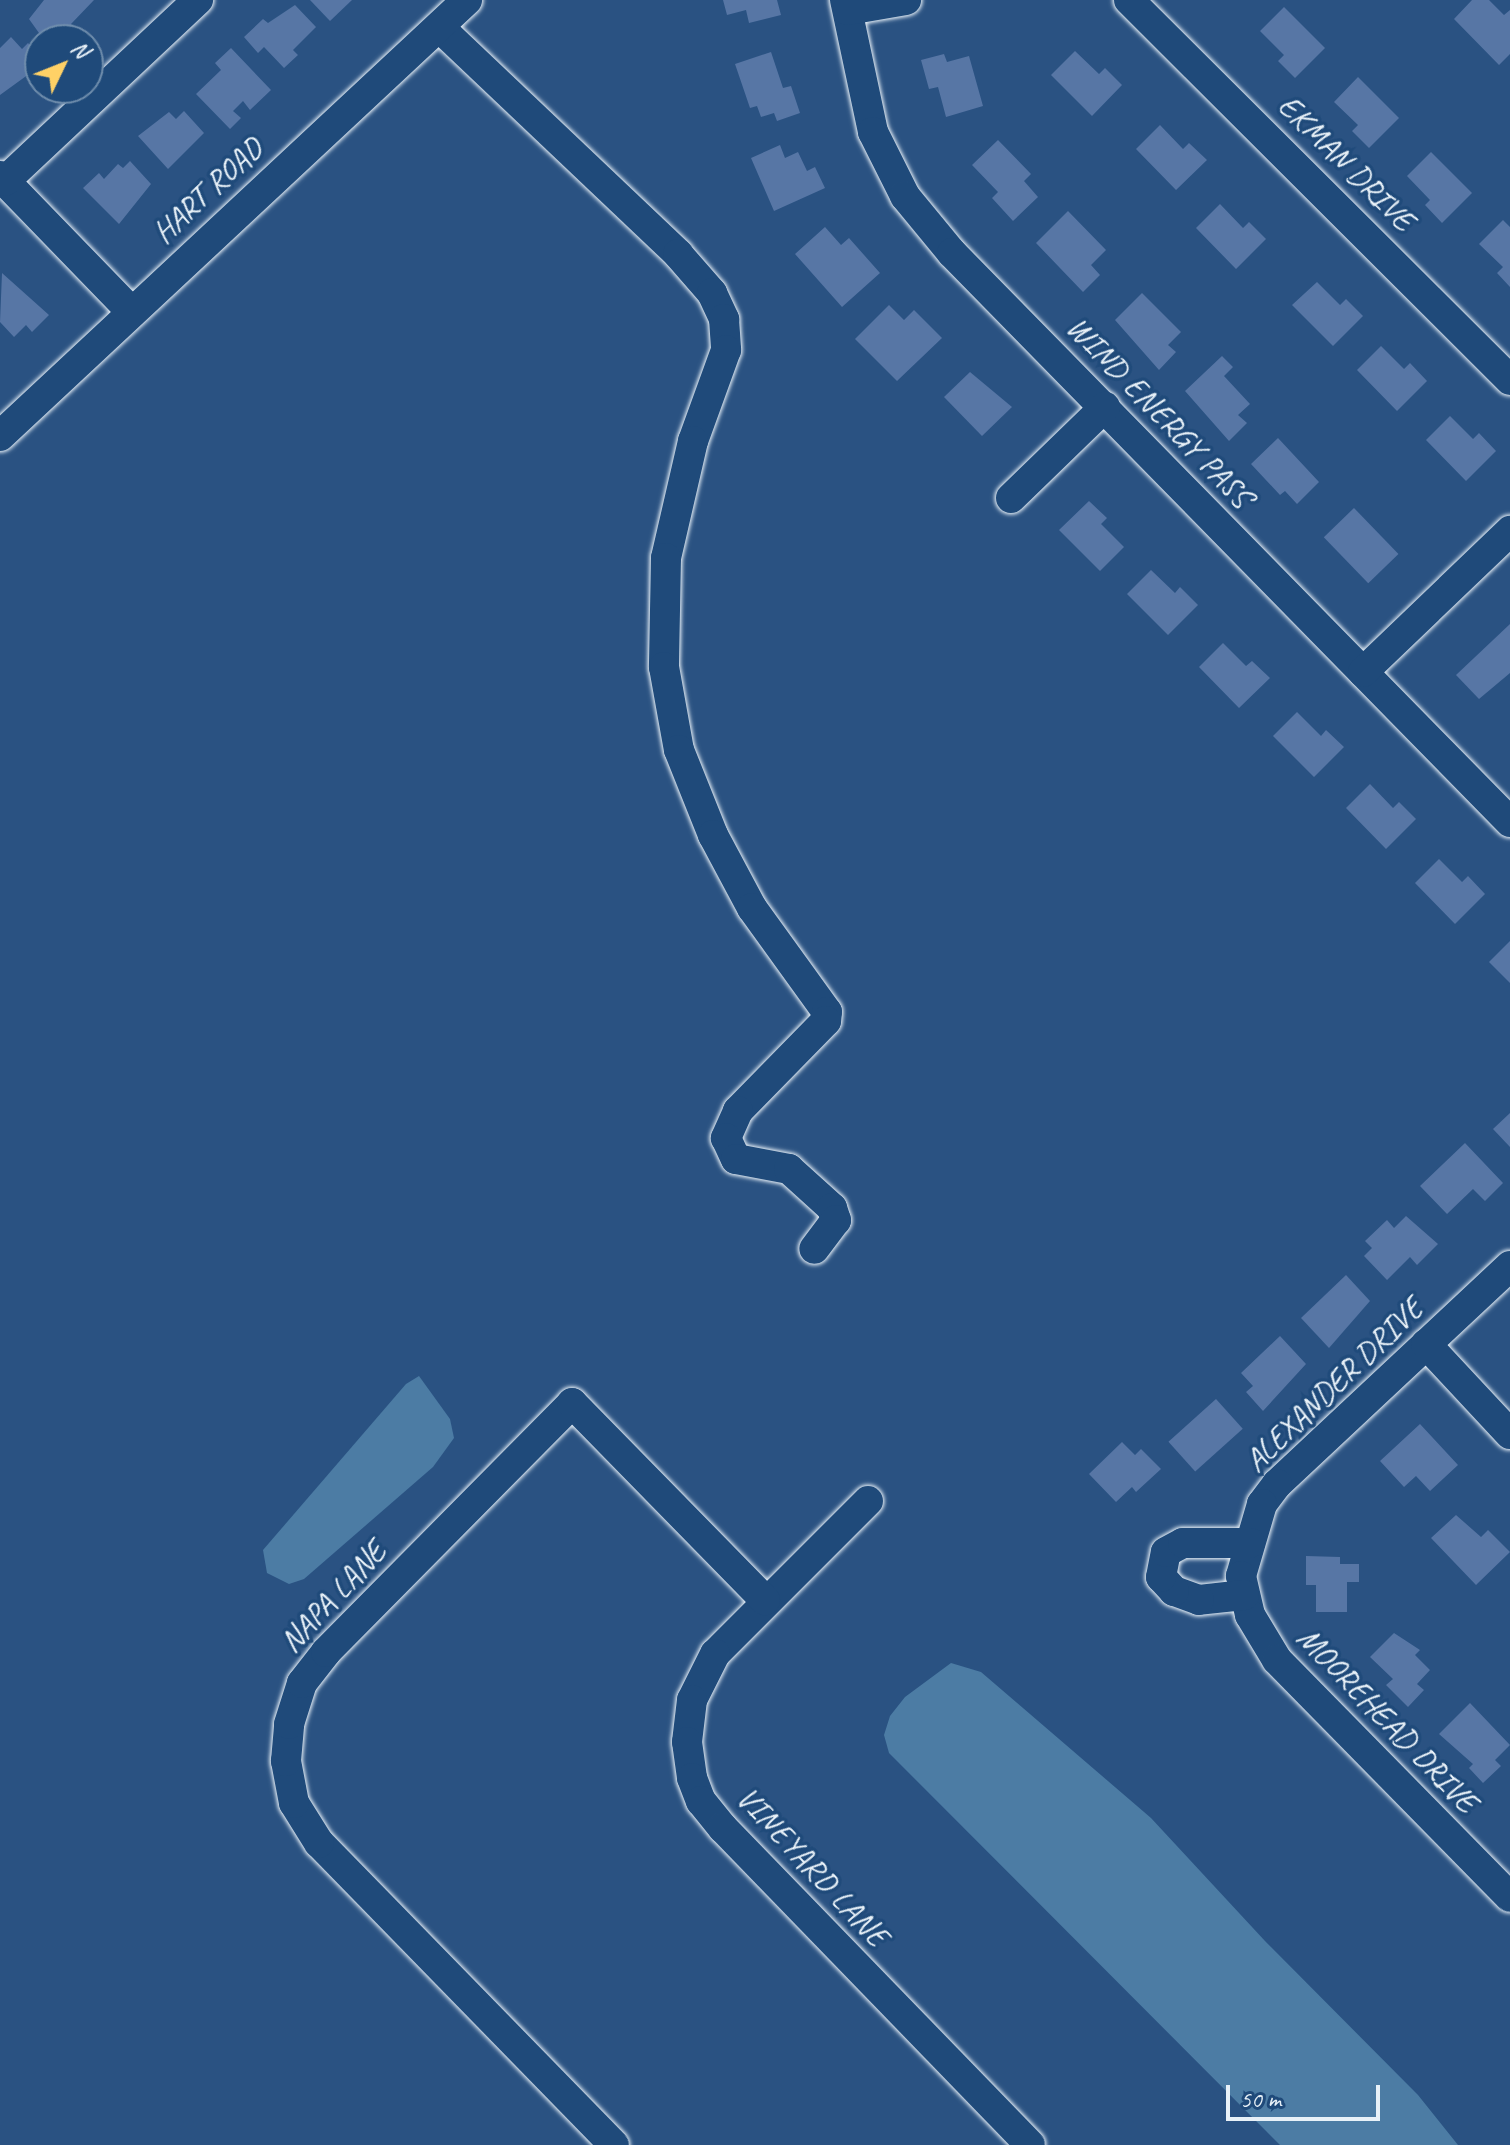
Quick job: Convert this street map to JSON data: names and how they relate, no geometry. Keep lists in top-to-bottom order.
{
  "streets": {
    "street": [
      "EKMAN DRIVE",
      "HART ROAD",
      "WIND ENERGY PASS",
      "ALEXANDER DRIVE",
      "NAPA LANE",
      "MOOREHEAD DRIVE",
      "VINEYARD LANE"
    ]
  },
  "crossings": [
    ["ALEXANDER DRIVE", "MOOREHEAD DRIVE"],
    ["NAPA LANE", "VINEYARD LANE"]
  ],
  "scale_bar": "50 m",
  "north": "top right"
}
